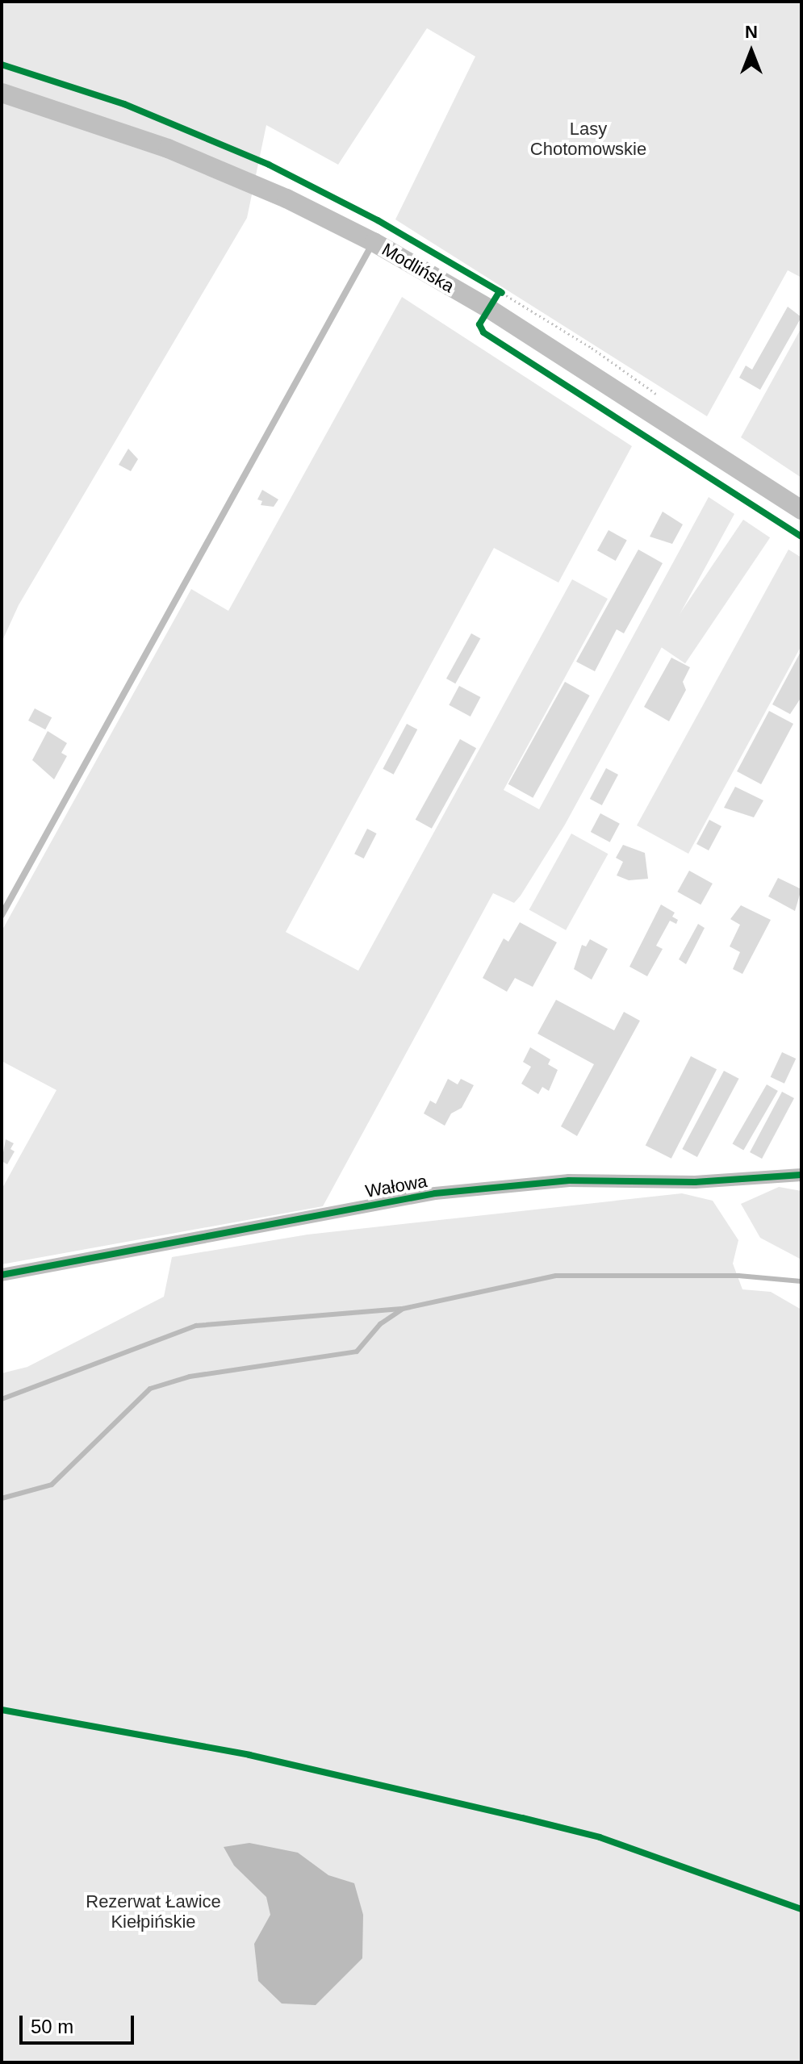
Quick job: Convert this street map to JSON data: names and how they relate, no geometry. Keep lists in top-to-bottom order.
{
  "streets": {
    "main road": ["Modlińska"],
    "street": ["Wałowa"]
  },
  "parks": ["Lasy Chotomowskie", "Rezerwat Ławice Kiełpińskie"],
  "scale_bar": "50 m",
  "north": "top"
}
